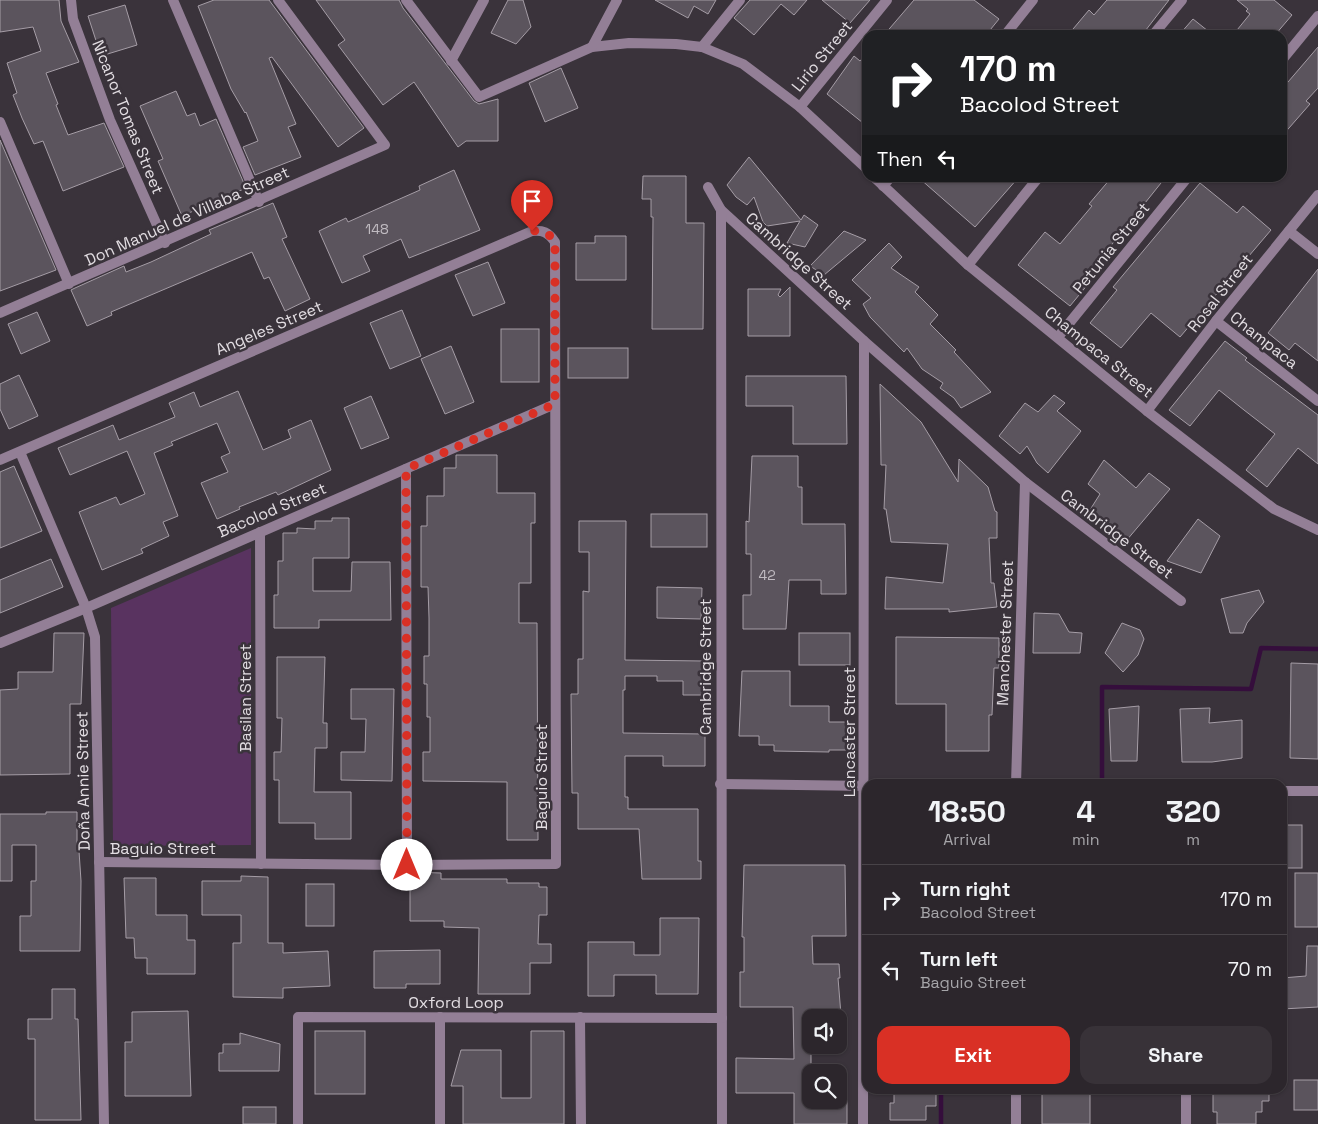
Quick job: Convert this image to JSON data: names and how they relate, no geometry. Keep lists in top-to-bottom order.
{
  "streets": {
    "street": [
      "Lirio Street",
      "Nicanor Tomas Street",
      "Don Manuel de Villaba Street",
      "Petunia Street",
      "Cambridge Street",
      "Rosal Street",
      "Angeles Street",
      "Champaca",
      "Champaca Street",
      "Bacolod Street",
      "Manchester Street",
      "Basilan Street",
      "Lancaster Street",
      "Baguio Street",
      "Doña Annie Street",
      "Oxford Loop"
    ]
  },
  "crossings": [
    ["Nicanor Tomas Street", "Don Manuel de Villaba Street"],
    ["Petunia Street", "Champaca Street"],
    ["Cambridge Street", "Manchester Street"],
    ["Cambridge Street", "Lancaster Street"],
    ["Cambridge Street", "Oxford Loop"],
    ["Rosal Street", "Champaca"],
    ["Rosal Street", "Champaca Street"],
    ["Angeles Street", "Baguio Street"],
    ["Angeles Street", "Doña Annie Street"],
    ["Bacolod Street", "Basilan Street"],
    ["Bacolod Street", "Baguio Street"],
    ["Bacolod Street", "Doña Annie Street"],
    ["Basilan Street", "Baguio Street"],
    ["Baguio Street", "Doña Annie Street"]
  ],
  "house_numbers": ["148", "42"],
  "page": {
    "turn": ["170 m", "Bacolod Street"],
    "then": "Then",
    "eta": [
      "18:50",
      "Arrival",
      "4",
      "min",
      "320",
      "m"
    ],
    "list": [
      {
        "name": "Turn right",
        "note": "Bacolod Street",
        "value": "170 m"
      },
      {
        "name": "Turn left",
        "note": "Baguio Street",
        "value": "70 m"
      }
    ],
    "buttons": ["Exit", "Share"]
  }
}
